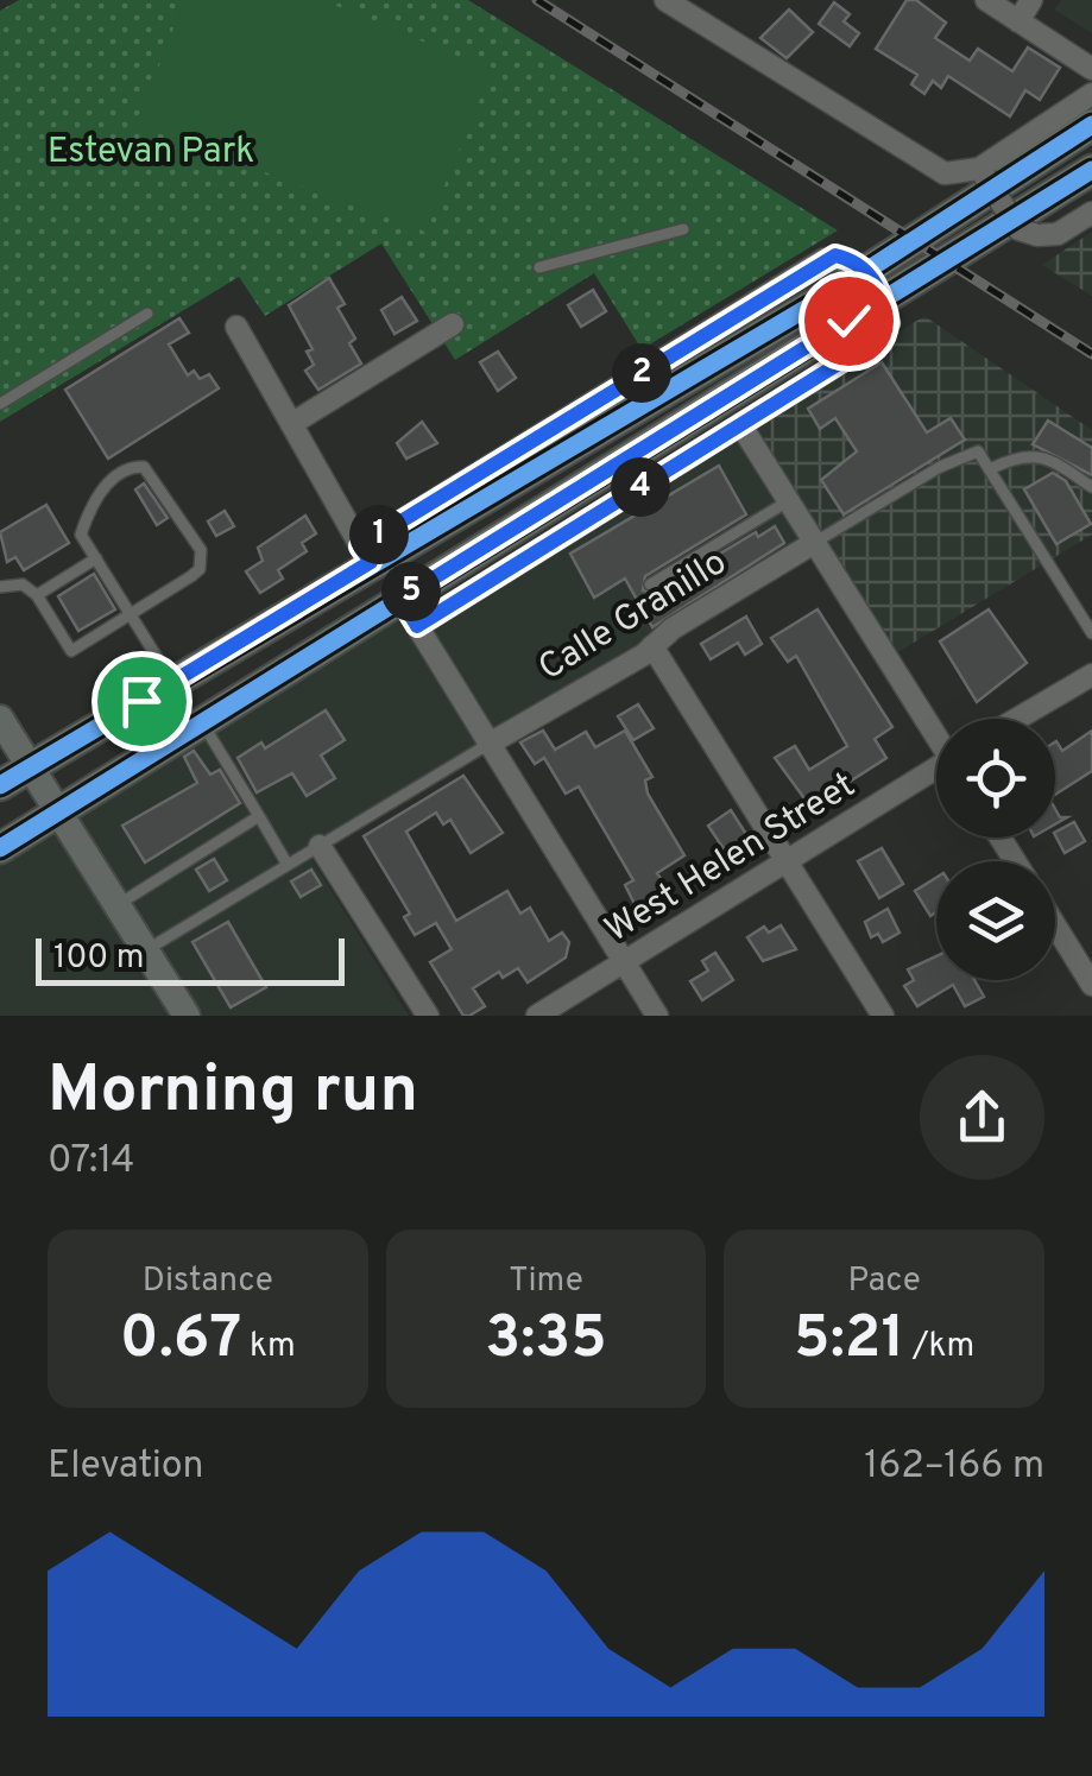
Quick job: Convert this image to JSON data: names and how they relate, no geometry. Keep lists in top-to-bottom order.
{
  "streets": {
    "street": ["Calle Granillo", "West Helen Street"]
  },
  "parks": ["Estevan Park"],
  "scale_bar": "100 m",
  "page": {
    "pins": [
      "2",
      "4",
      "1",
      "5"
    ],
    "scale": "100 m",
    "heading": ["Morning run", "07:14"],
    "stats": [
      ["Distance", "0.67 km"],
      ["Time", "3:35"],
      ["Pace", "5:21 /km"]
    ],
    "chart": ["Elevation", "162–166 m"]
  }
}
